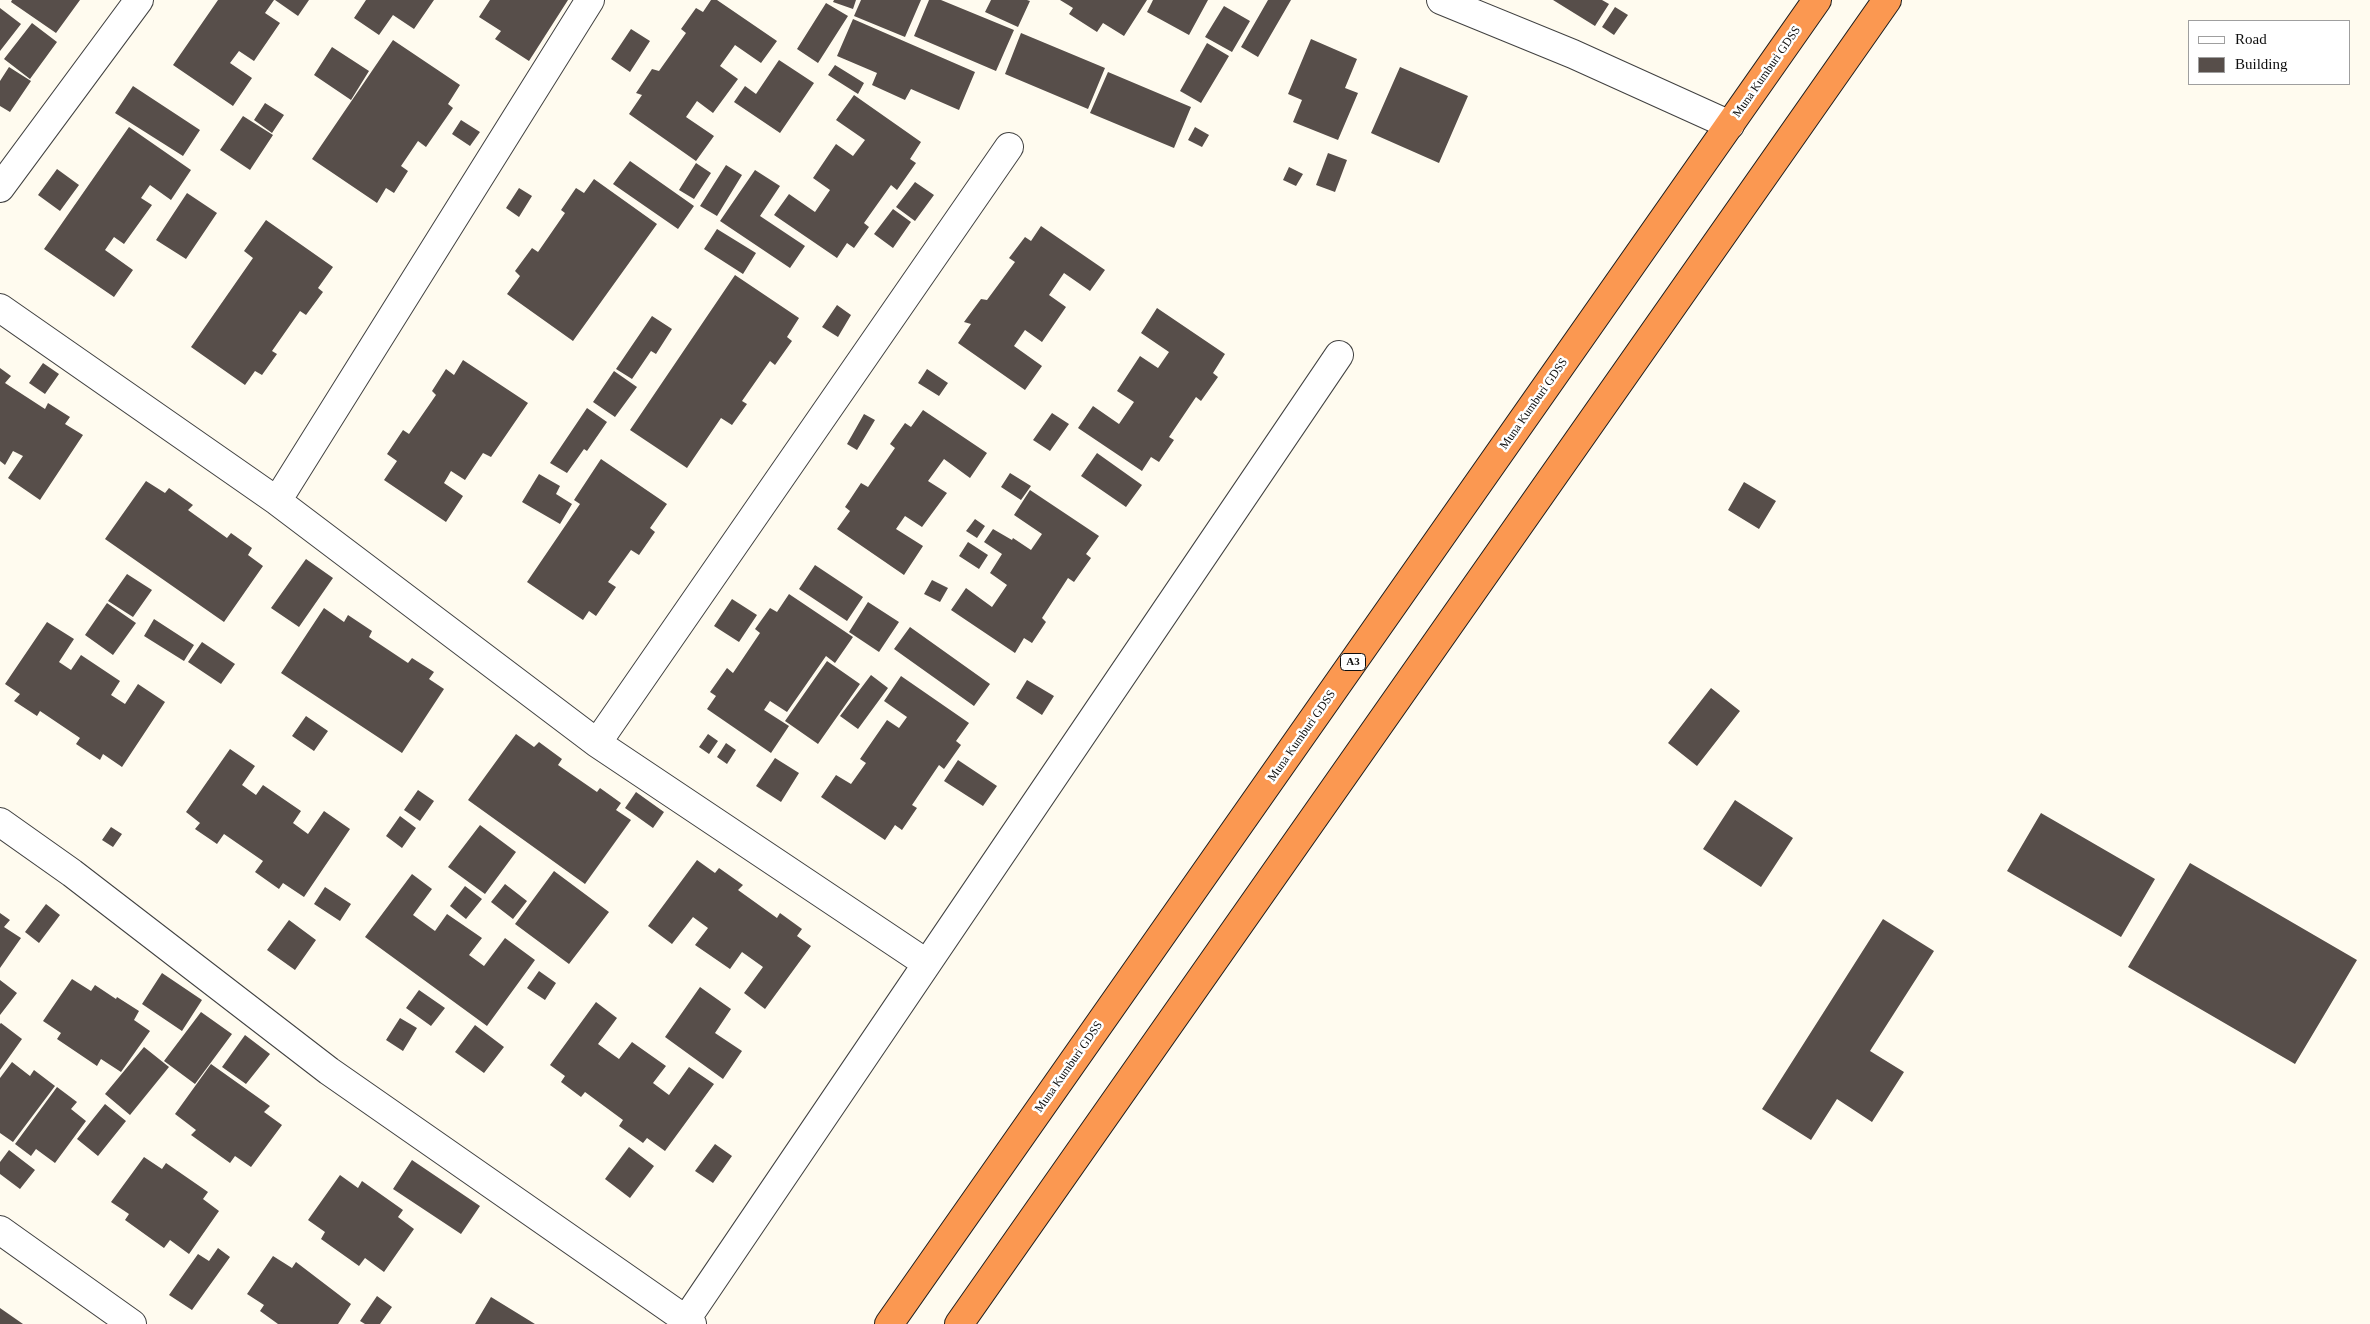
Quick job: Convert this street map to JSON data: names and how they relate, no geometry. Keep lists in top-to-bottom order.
{
  "streets": {
    "highway": ["Muna Kumburi GDSS", "A3"]
  },
  "legend": ["Road", "Building"]
}
